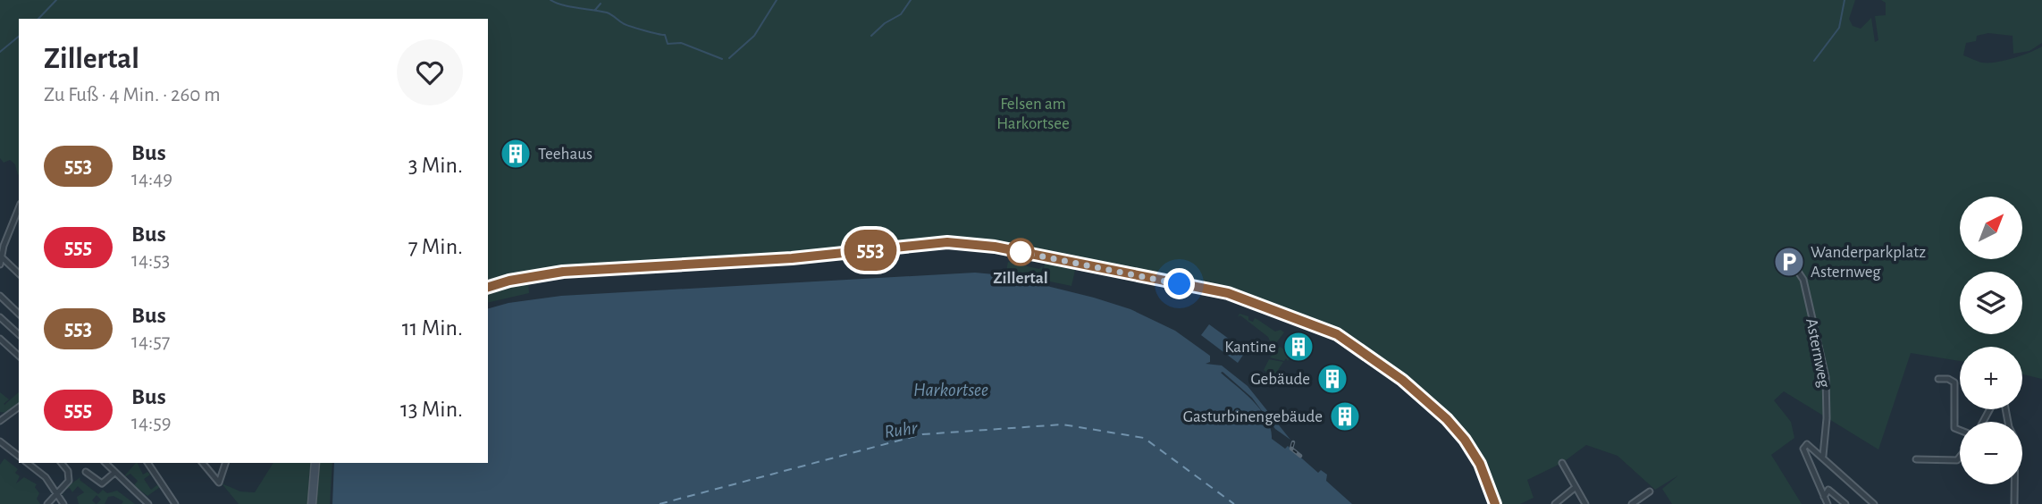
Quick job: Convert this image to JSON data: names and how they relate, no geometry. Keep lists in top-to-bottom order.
{
  "streets": {
    "street": ["Asternweg"]
  },
  "water": ["Harkortsee", "Ruhr"],
  "parks": ["Felsen am Harkortsee"],
  "places": {
    "building": [
      "Teehaus",
      "Kantine",
      "Gebäude",
      "Gasturbinengebäude"
    ],
    "other": ["Zillertal"],
    "parking": ["Wanderparkplatz Asternweg"]
  },
  "lines": ["bus line 553"],
  "north": "top right",
  "page": {
    "on_map": "553",
    "heading": ["Zillertal", "Zu Fuß · 4 Min. · 260 m"],
    "list": [
      {
        "mark": "553",
        "name": "Bus",
        "note": "14:49",
        "value": "3 Min."
      },
      {
        "mark": "555",
        "name": "Bus",
        "note": "14:53",
        "value": "7 Min."
      },
      {
        "mark": "553",
        "name": "Bus",
        "note": "14:57",
        "value": "11 Min."
      },
      {
        "mark": "555",
        "name": "Bus",
        "note": "14:59",
        "value": "13 Min."
      }
    ],
    "map_buttons": ["+", "−"]
  }
}
